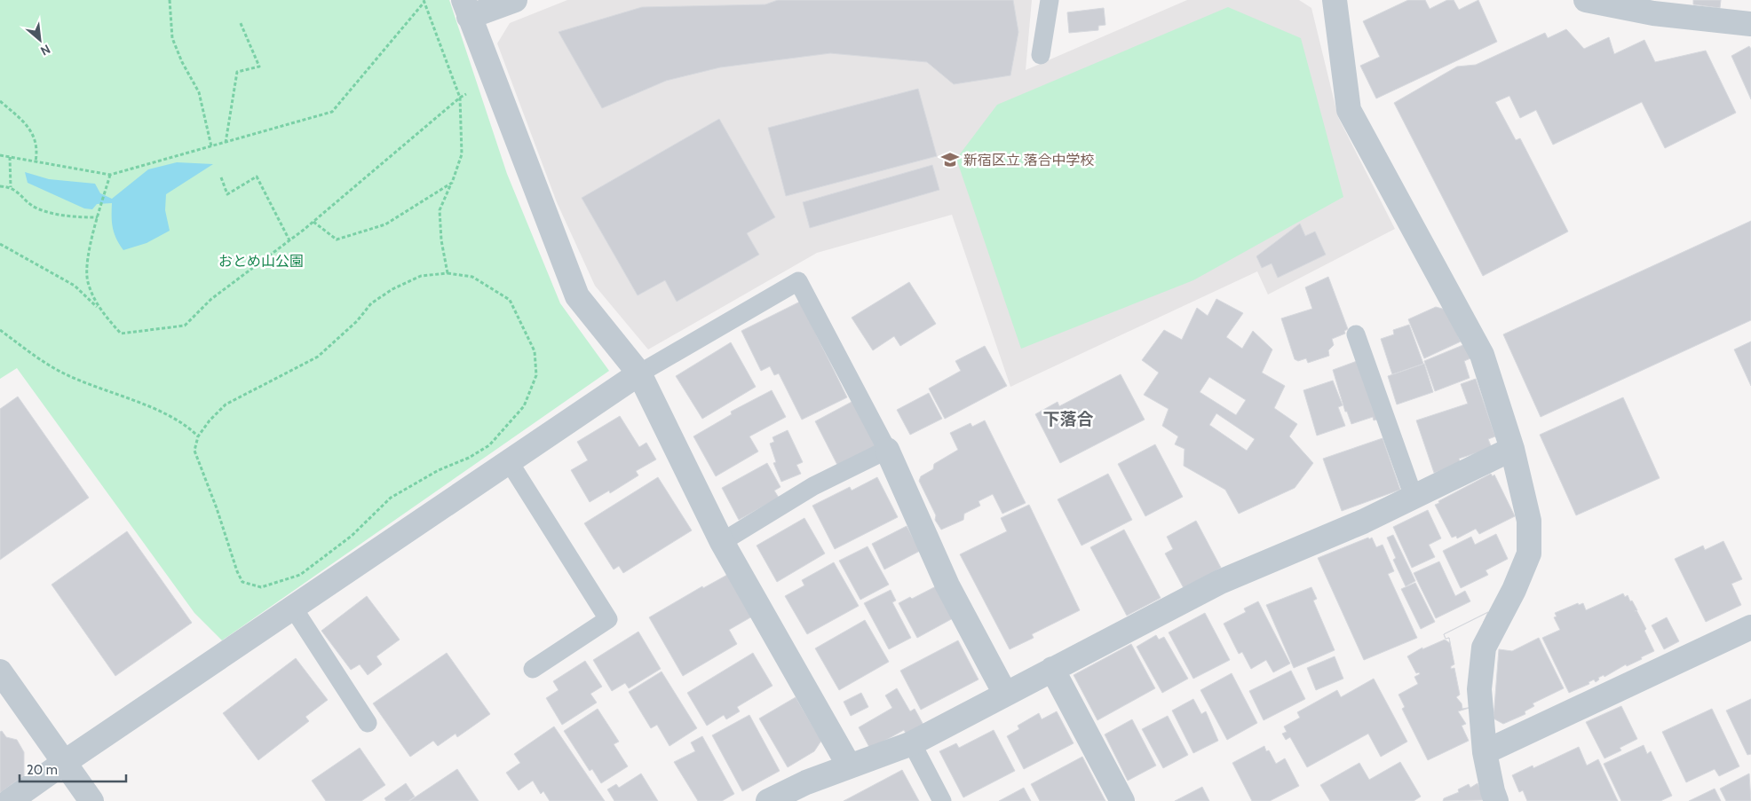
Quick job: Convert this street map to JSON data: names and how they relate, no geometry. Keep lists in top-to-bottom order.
{
  "districts": ["下落合"],
  "parks": ["おとめ山公園"],
  "places": {
    "school or university": ["新宿区立 落合中学校"]
  },
  "scale_bar": "20 m",
  "north": "bottom right"
}
